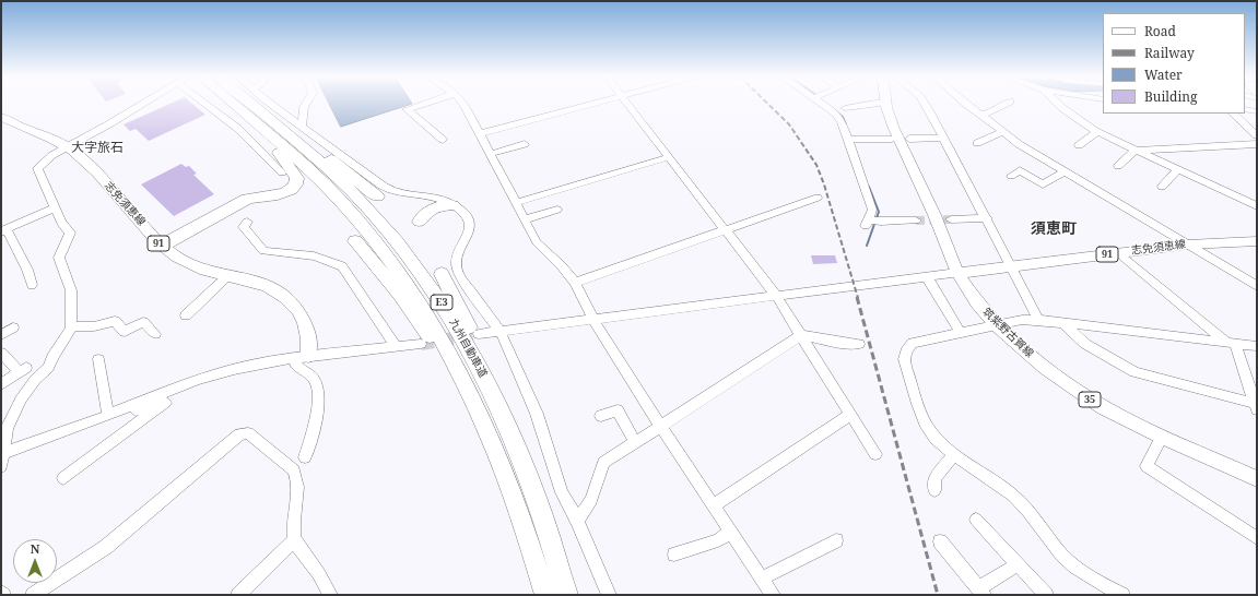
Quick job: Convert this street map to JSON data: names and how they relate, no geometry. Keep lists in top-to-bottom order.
{
  "streets": {
    "highway": ["E3", "九州自動車道"],
    "main road": [
      "志免須恵線",
      "91",
      "筑紫野古賀線",
      "35"
    ]
  },
  "crossings": [
    ["志免須恵線", "筑紫野古賀線"]
  ],
  "districts": ["大字旅石", "須恵町"],
  "legend": [
    "Road",
    "Railway",
    "Water",
    "Building"
  ],
  "north": "top"
}
